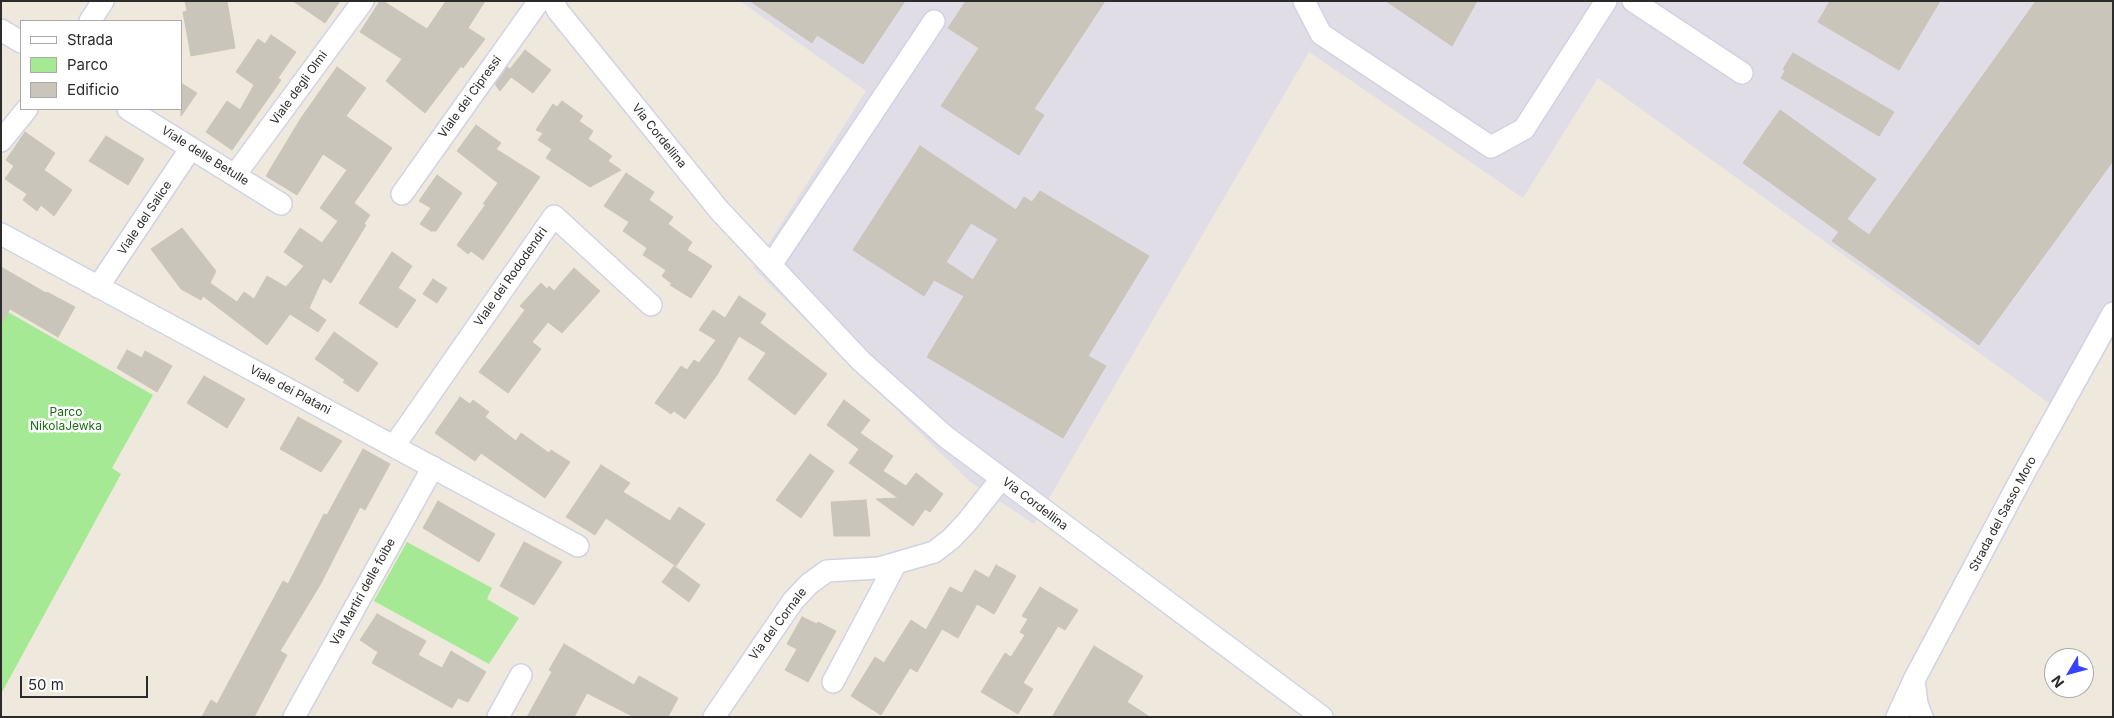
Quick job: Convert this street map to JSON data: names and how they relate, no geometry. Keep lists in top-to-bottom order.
{
  "streets": {
    "street": [
      "Viale degli Olmi",
      "Viale dei Cipressi",
      "Via Cordellina",
      "Viale delle Betulle",
      "Viale del Salice",
      "Viale dei Rododendri",
      "Viale dei Platani",
      "Strada del Sasso Moro",
      "Via Martiri delle foibe",
      "Via del Cornale"
    ]
  },
  "crossings": [
    ["Viale degli Olmi", "Viale delle Betulle"],
    ["Via Cordellina", "Via del Cornale"],
    ["Viale delle Betulle", "Viale del Salice"],
    ["Viale del Salice", "Viale dei Platani"],
    ["Viale dei Rododendri", "Viale dei Platani"],
    ["Viale dei Platani", "Via Martiri delle foibe"]
  ],
  "parks": ["Parco NikolaJewka"],
  "legend": ["Strada", "Parco", "Edificio"],
  "scale_bar": "50 m",
  "north": "bottom left"
}
